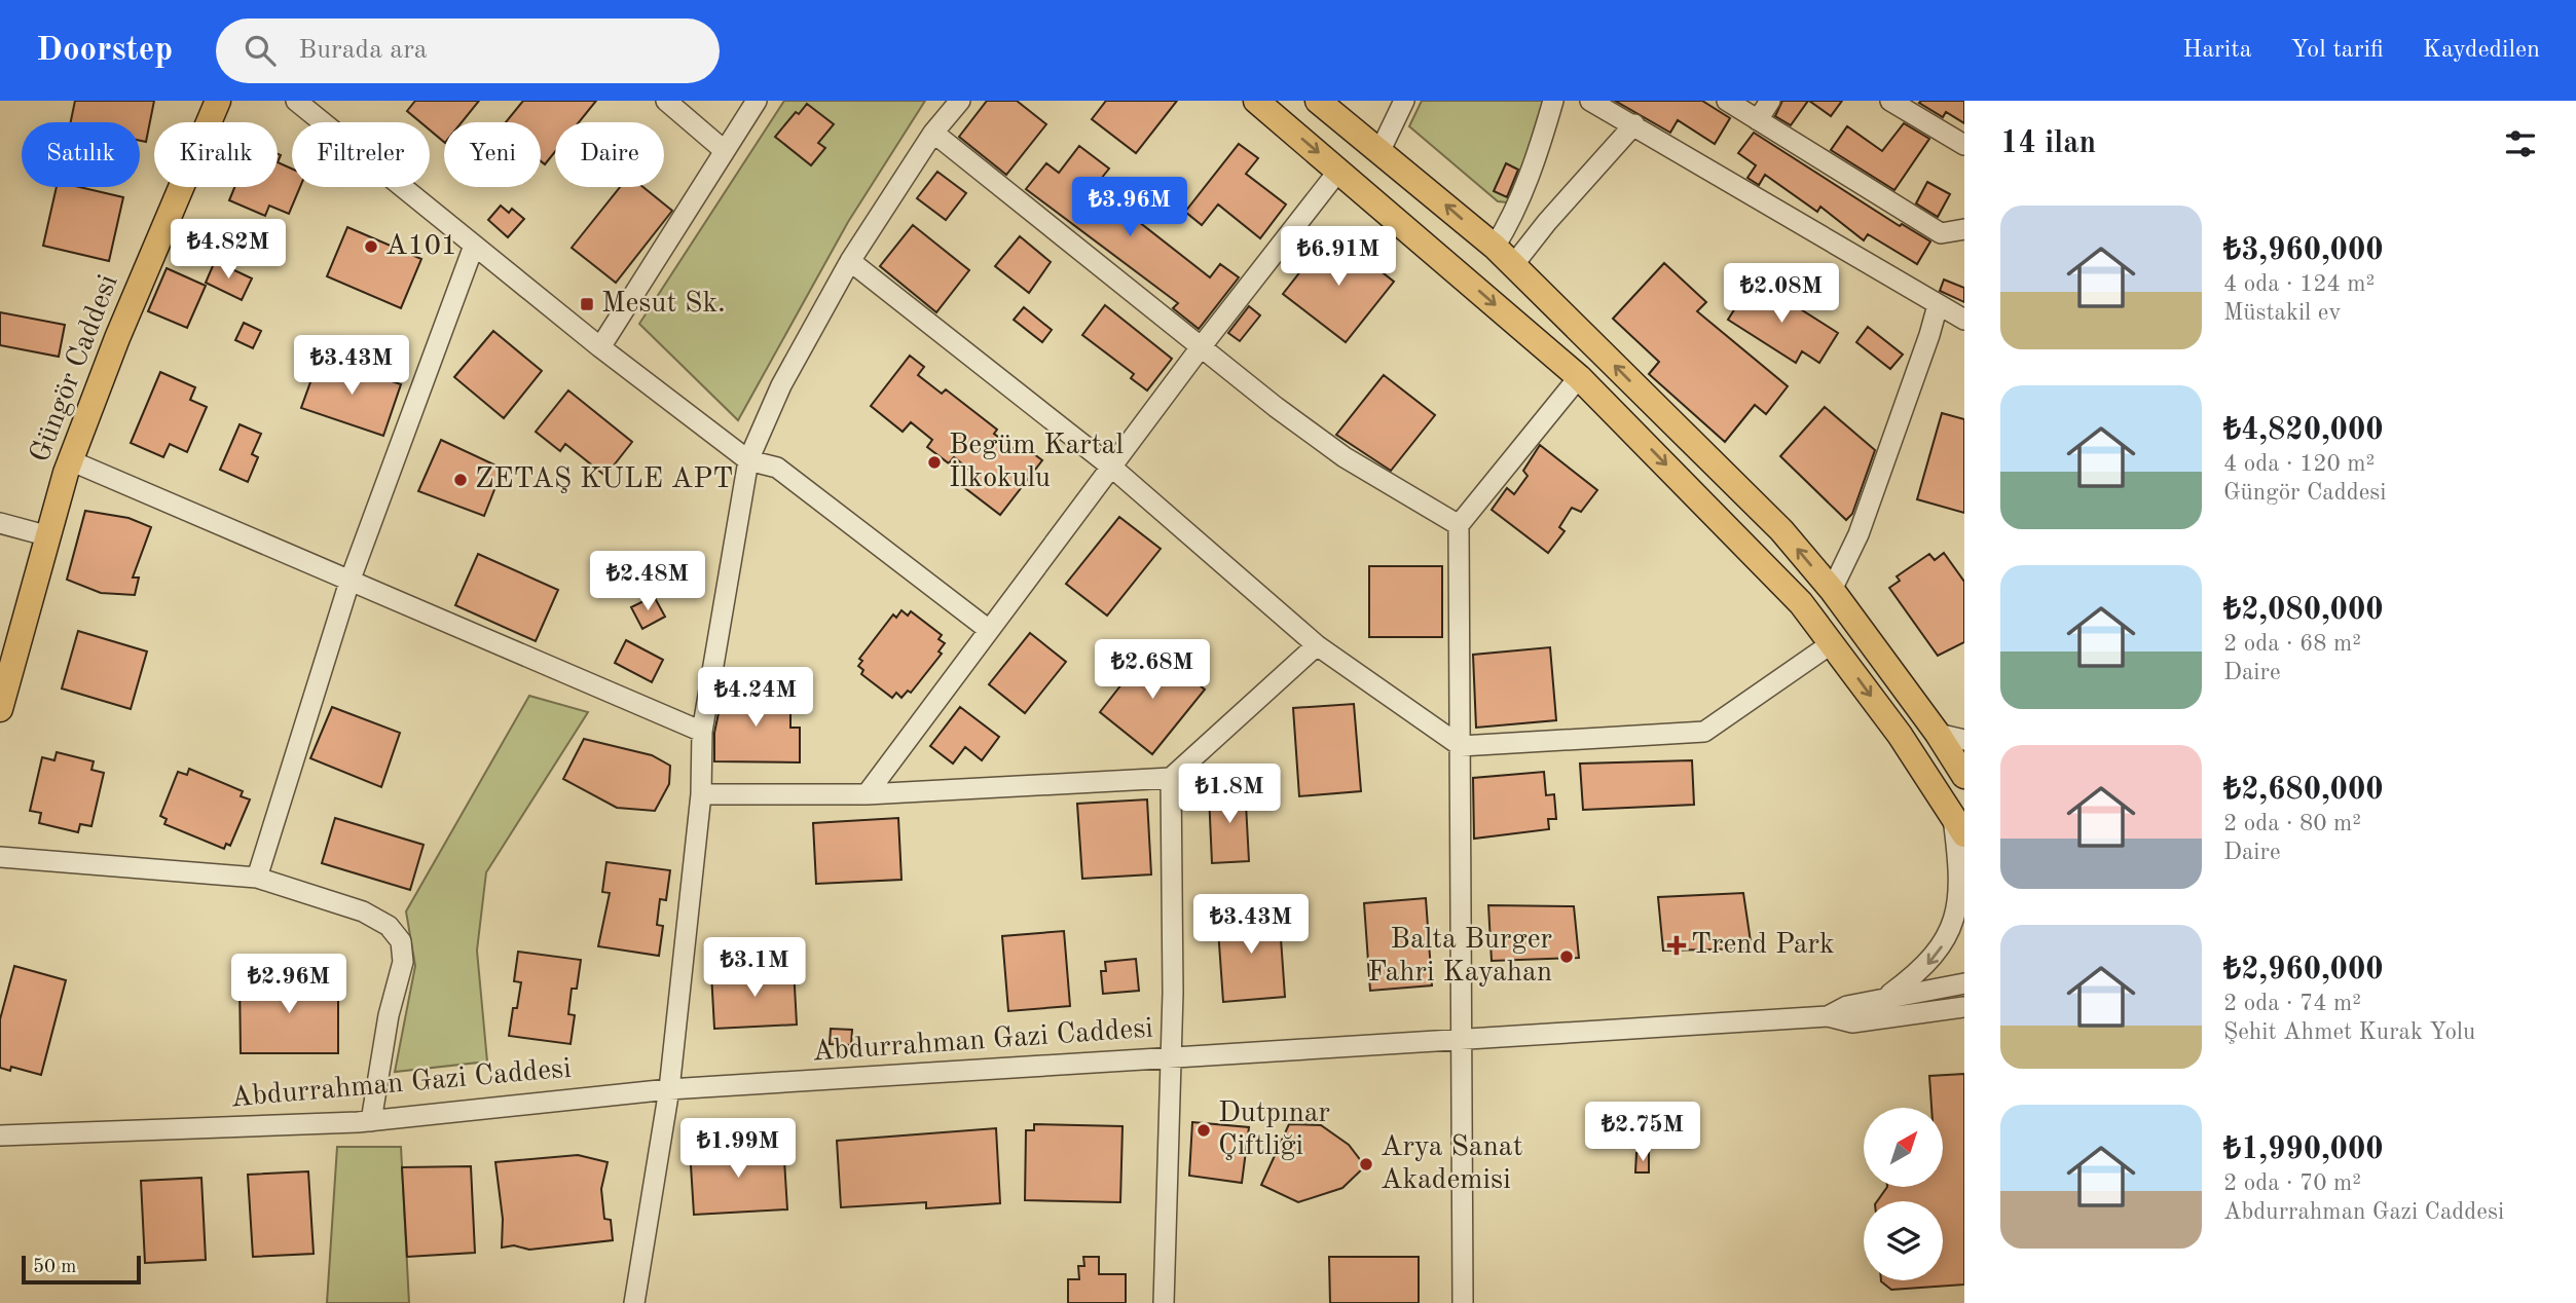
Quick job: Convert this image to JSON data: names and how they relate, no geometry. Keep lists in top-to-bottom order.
{
  "streets": {
    "main road": ["Güngör Caddesi"],
    "street": ["Abdurrahman Gazi Caddesi"]
  },
  "places": {
    "other": [
      "A101",
      "Begüm Kartal İlkokulu",
      "ZETAŞ KULE APT",
      "Balta Burger Fahri Kayahan",
      "Dutpınar Çiftliği",
      "Arya Sanat Akademisi"
    ],
    "transit": ["Mesut Sk."],
    "health": ["Trend Park"]
  },
  "scale_bar": "50 m",
  "north": "top right",
  "page": {
    "header": "Doorstep",
    "search": "Burada ara",
    "nav": ["Harita", "Yol tarifi", "Kaydedilen"],
    "heading": "14 ilan",
    "chip": [
      "Satılık",
      "Kiralık",
      "Filtreler",
      "Yeni",
      "Daire"
    ],
    "price": [
      "₺3.96M",
      "₺4.82M",
      "₺6.91M",
      "₺2.08M",
      "₺3.43M",
      "₺2.48M",
      "₺2.68M",
      "₺4.24M",
      "₺1.8M",
      "₺3.43M",
      "₺3.1M",
      "₺2.96M",
      "₺2.75M",
      "₺1.99M"
    ],
    "list": [
      {
        "name": "₺3,960,000",
        "note": "4 oda · 124 m² · Müstakil ev"
      },
      {
        "name": "₺4,820,000",
        "note": "4 oda · 120 m² · Güngör Caddesi"
      },
      {
        "name": "₺2,080,000",
        "note": "2 oda · 68 m² · Daire"
      },
      {
        "name": "₺2,680,000",
        "note": "2 oda · 80 m² · Daire"
      },
      {
        "name": "₺2,960,000",
        "note": "2 oda · 74 m² · Şehit Ahmet Kurak Yolu"
      },
      {
        "name": "₺1,990,000",
        "note": "2 oda · 70 m² · Abdurrahman Gazi Caddesi"
      }
    ],
    "scale": "50 m"
  }
}
